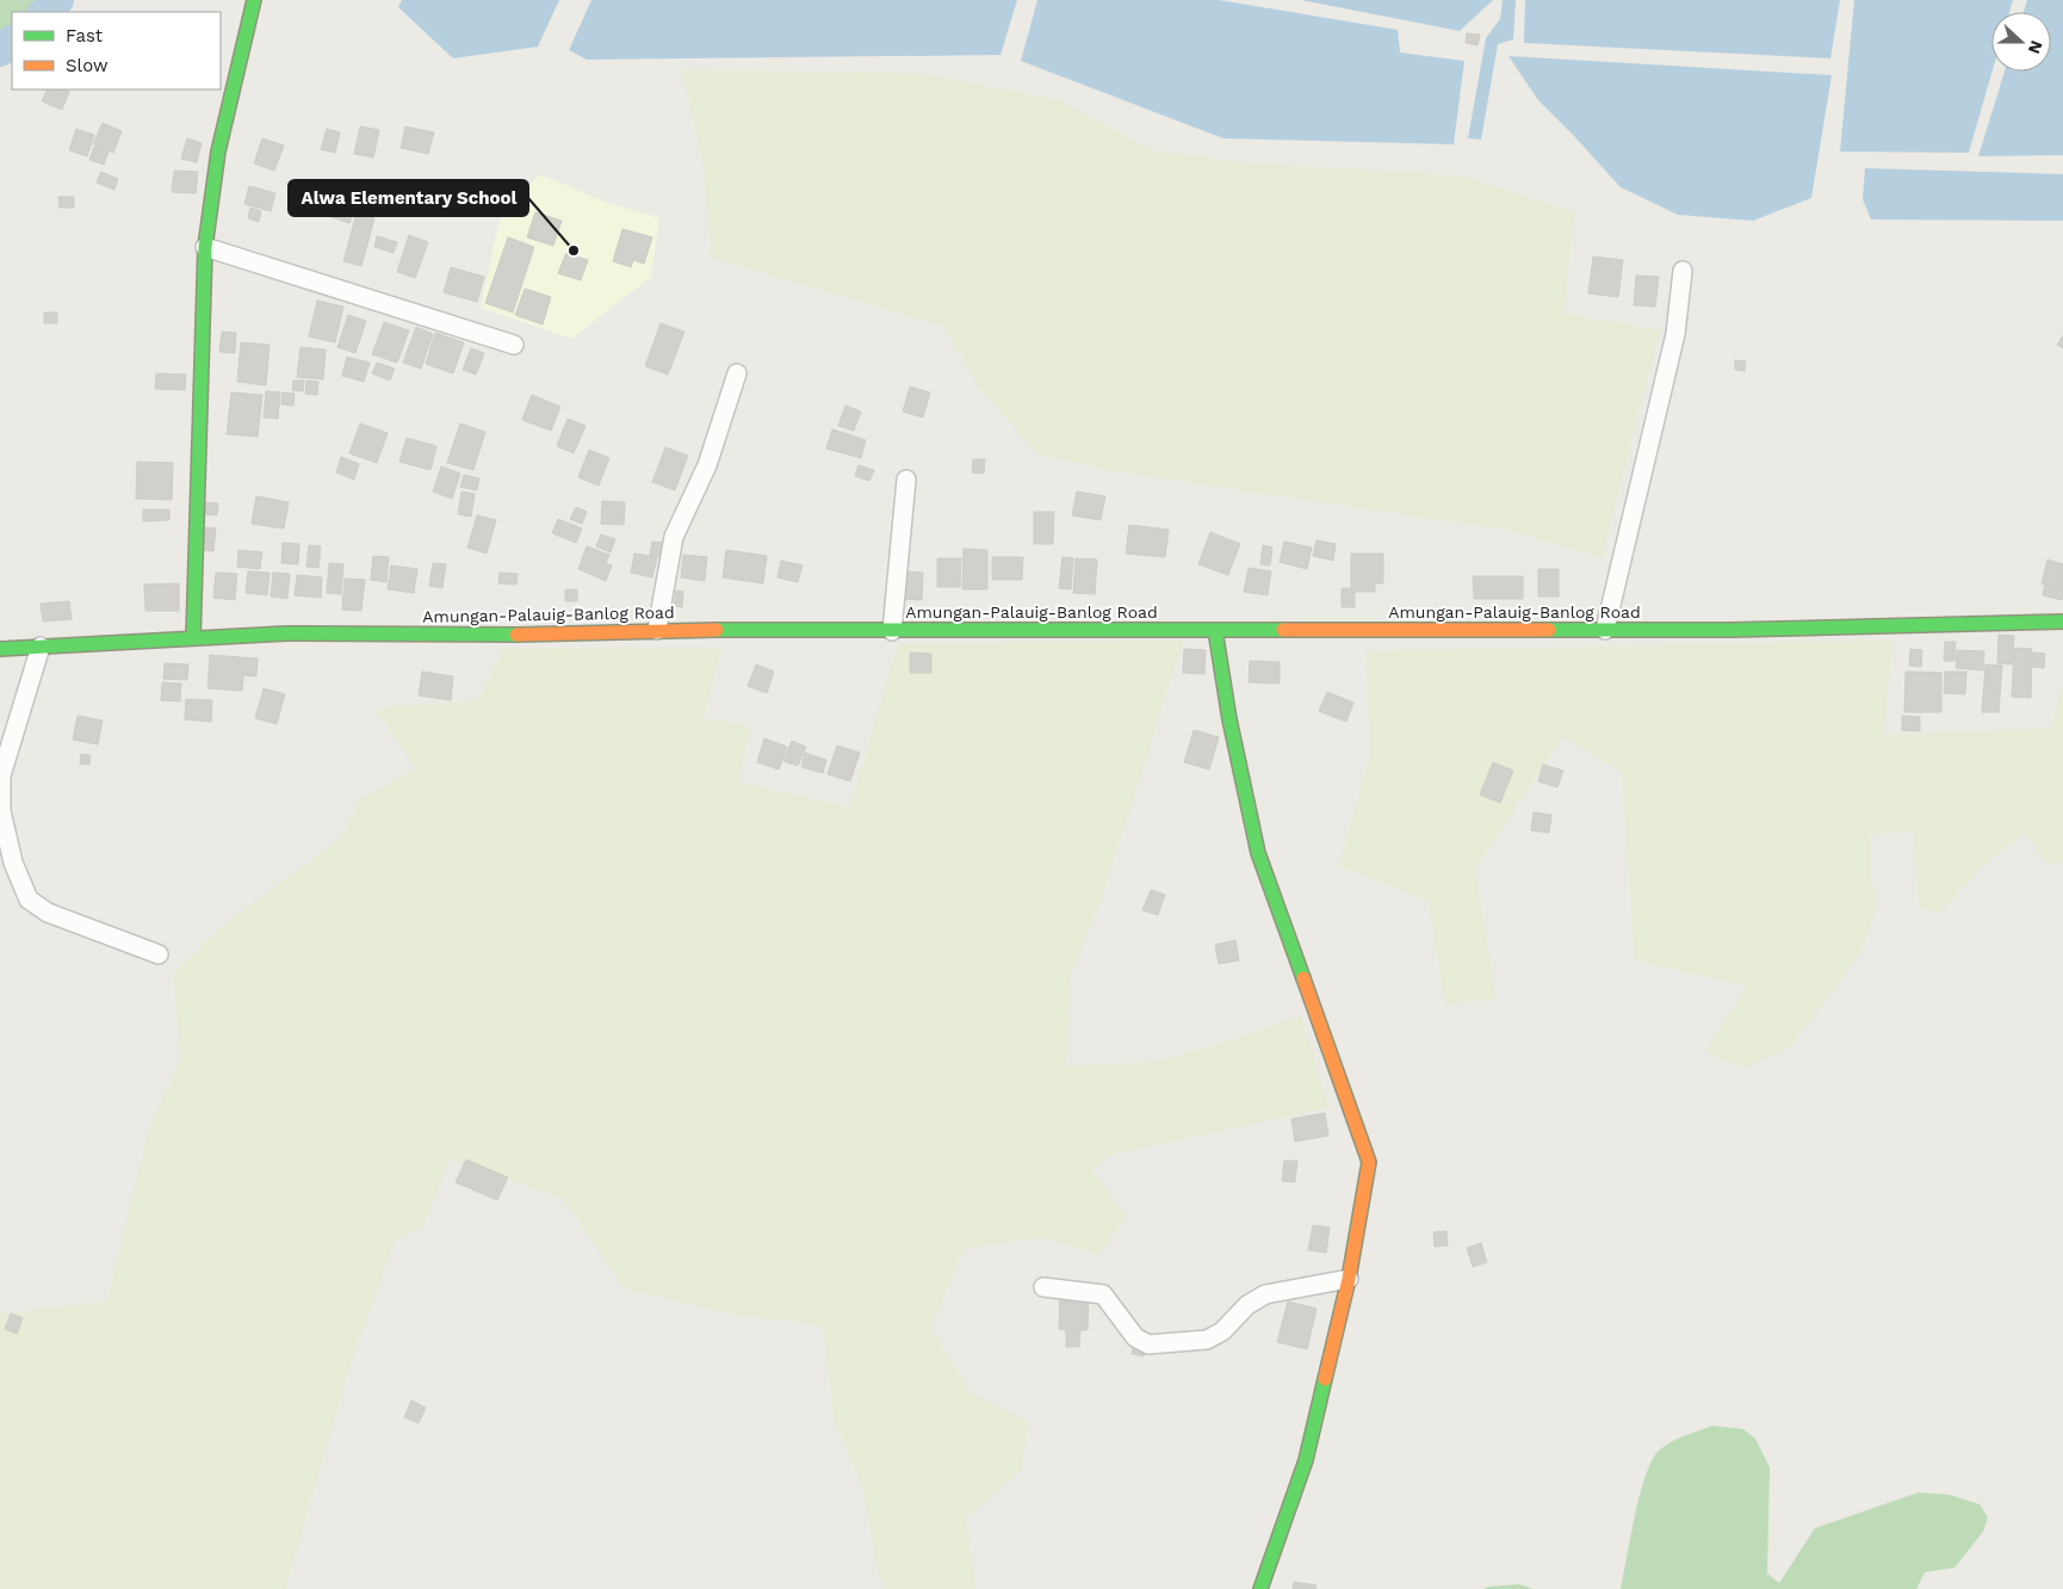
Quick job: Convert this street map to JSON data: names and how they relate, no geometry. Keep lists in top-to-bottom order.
{
  "streets": {
    "main road": ["Amungan-Palauig-Banlog Road"]
  },
  "places": ["Alwa Elementary School"],
  "legend": ["Fast", "Slow"],
  "north": "right"
}
